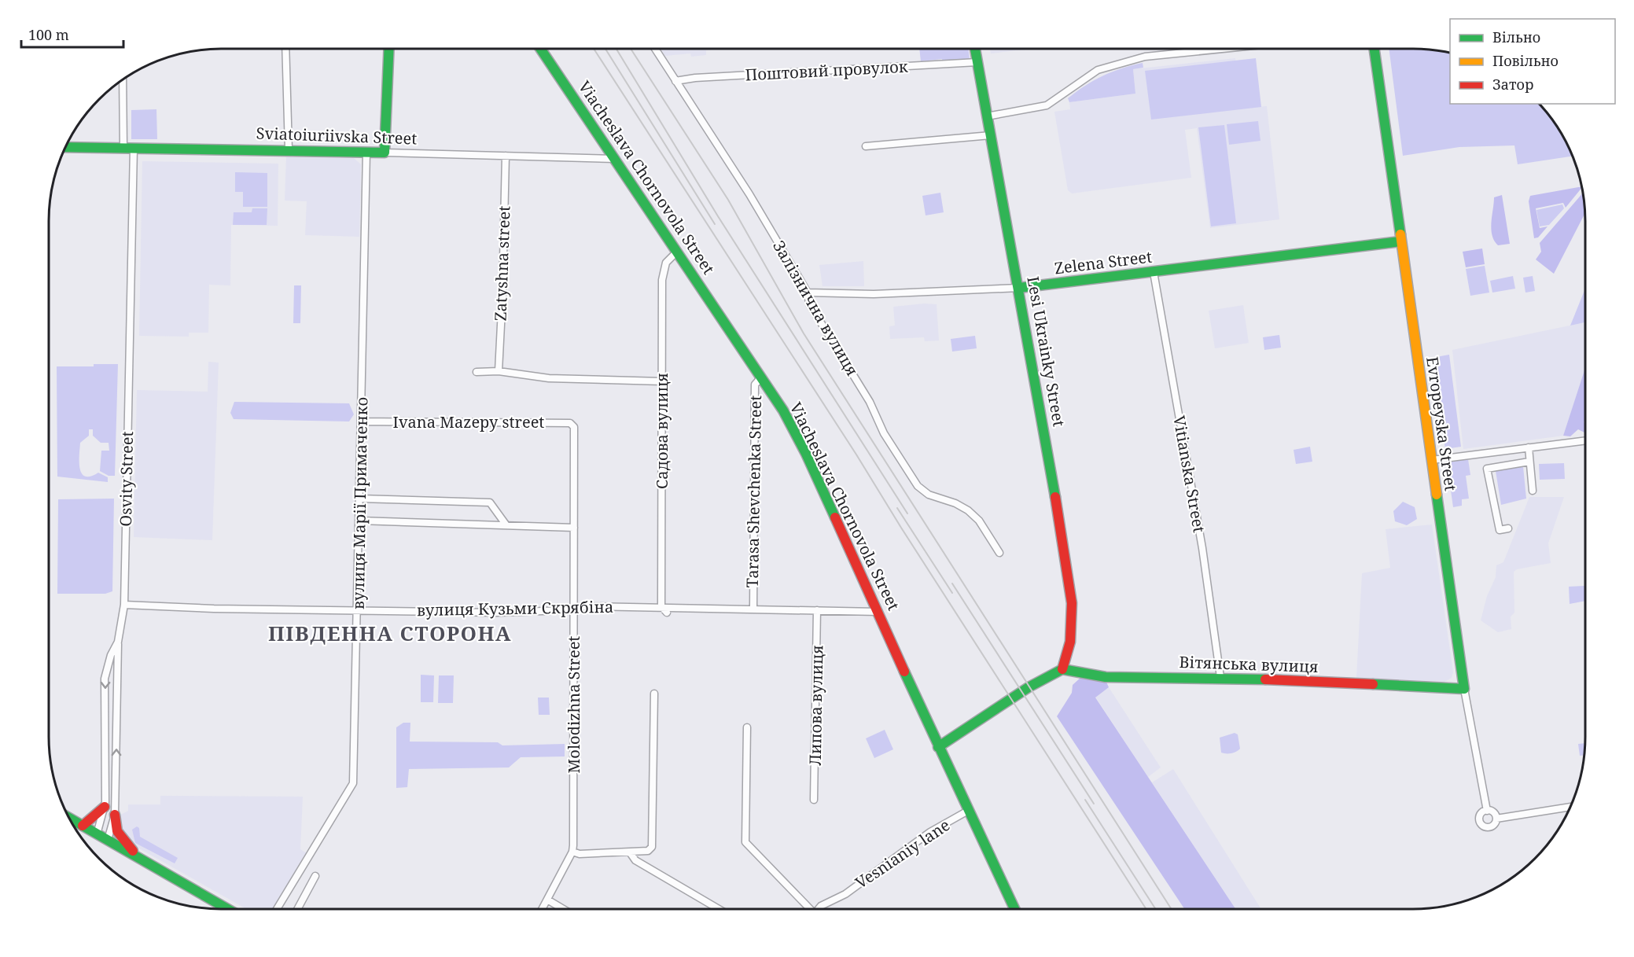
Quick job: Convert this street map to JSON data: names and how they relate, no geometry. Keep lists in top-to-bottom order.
{
  "streets": {
    "street": [
      "Поштовий провулок",
      "Sviatoiuriivska Street",
      "Viacheslava Chornovola Street",
      "Zelena Street",
      "Zatyshna street",
      "Залізнична вулиця",
      "Lesi Ukrainky Street",
      "Ivana Mazepy street",
      "Evropeyska Street",
      "Садова вулиця",
      "Vitianska Street",
      "Osvity Street",
      "Tarasa Shevchenka Street",
      "вулиця Марії Примаченко",
      "вулиця Кузьми Скрябіна",
      "Вітянська вулиця",
      "Molodizhna Street",
      "Липова вулиця",
      "Vesnianiy lane"
    ]
  },
  "crossings": [
    ["Поштовий провулок", "Залізнична вулиця"],
    ["Поштовий провулок", "Lesi Ukrainky Street"],
    ["Sviatoiuriivska Street", "Viacheslava Chornovola Street"],
    ["Sviatoiuriivska Street", "Zatyshna street"],
    ["Sviatoiuriivska Street", "Osvity Street"],
    ["Sviatoiuriivska Street", "вулиця Марії Примаченко"],
    ["Viacheslava Chornovola Street", "Садова вулиця"],
    ["Viacheslava Chornovola Street", "Tarasa Shevchenka Street"],
    ["Viacheslava Chornovola Street", "вулиця Кузьми Скрябіна"],
    ["Viacheslava Chornovola Street", "Vesnianiy lane"],
    ["Zelena Street", "Залізнична вулиця"],
    ["Zelena Street", "Lesi Ukrainky Street"],
    ["Zelena Street", "Evropeyska Street"],
    ["Zelena Street", "Vitianska Street"],
    ["Lesi Ukrainky Street", "Вітянська вулиця"],
    ["Ivana Mazepy street", "вулиця Марії Примаченко"],
    ["Ivana Mazepy street", "Molodizhna Street"],
    ["Evropeyska Street", "Вітянська вулиця"],
    ["Садова вулиця", "вулиця Кузьми Скрябіна"],
    ["Vitianska Street", "Вітянська вулиця"],
    ["Osvity Street", "вулиця Кузьми Скрябіна"],
    ["Tarasa Shevchenka Street", "вулиця Кузьми Скрябіна"],
    ["вулиця Марії Примаченко", "вулиця Кузьми Скрябіна"],
    ["вулиця Кузьми Скрябіна", "Molodizhna Street"],
    ["вулиця Кузьми Скрябіна", "Липова вулиця"]
  ],
  "districts": ["ПІВДЕННА СТОРОНА"],
  "legend": ["Вільно", "Повільно", "Затор"],
  "scale_bar": "100 m"
}
